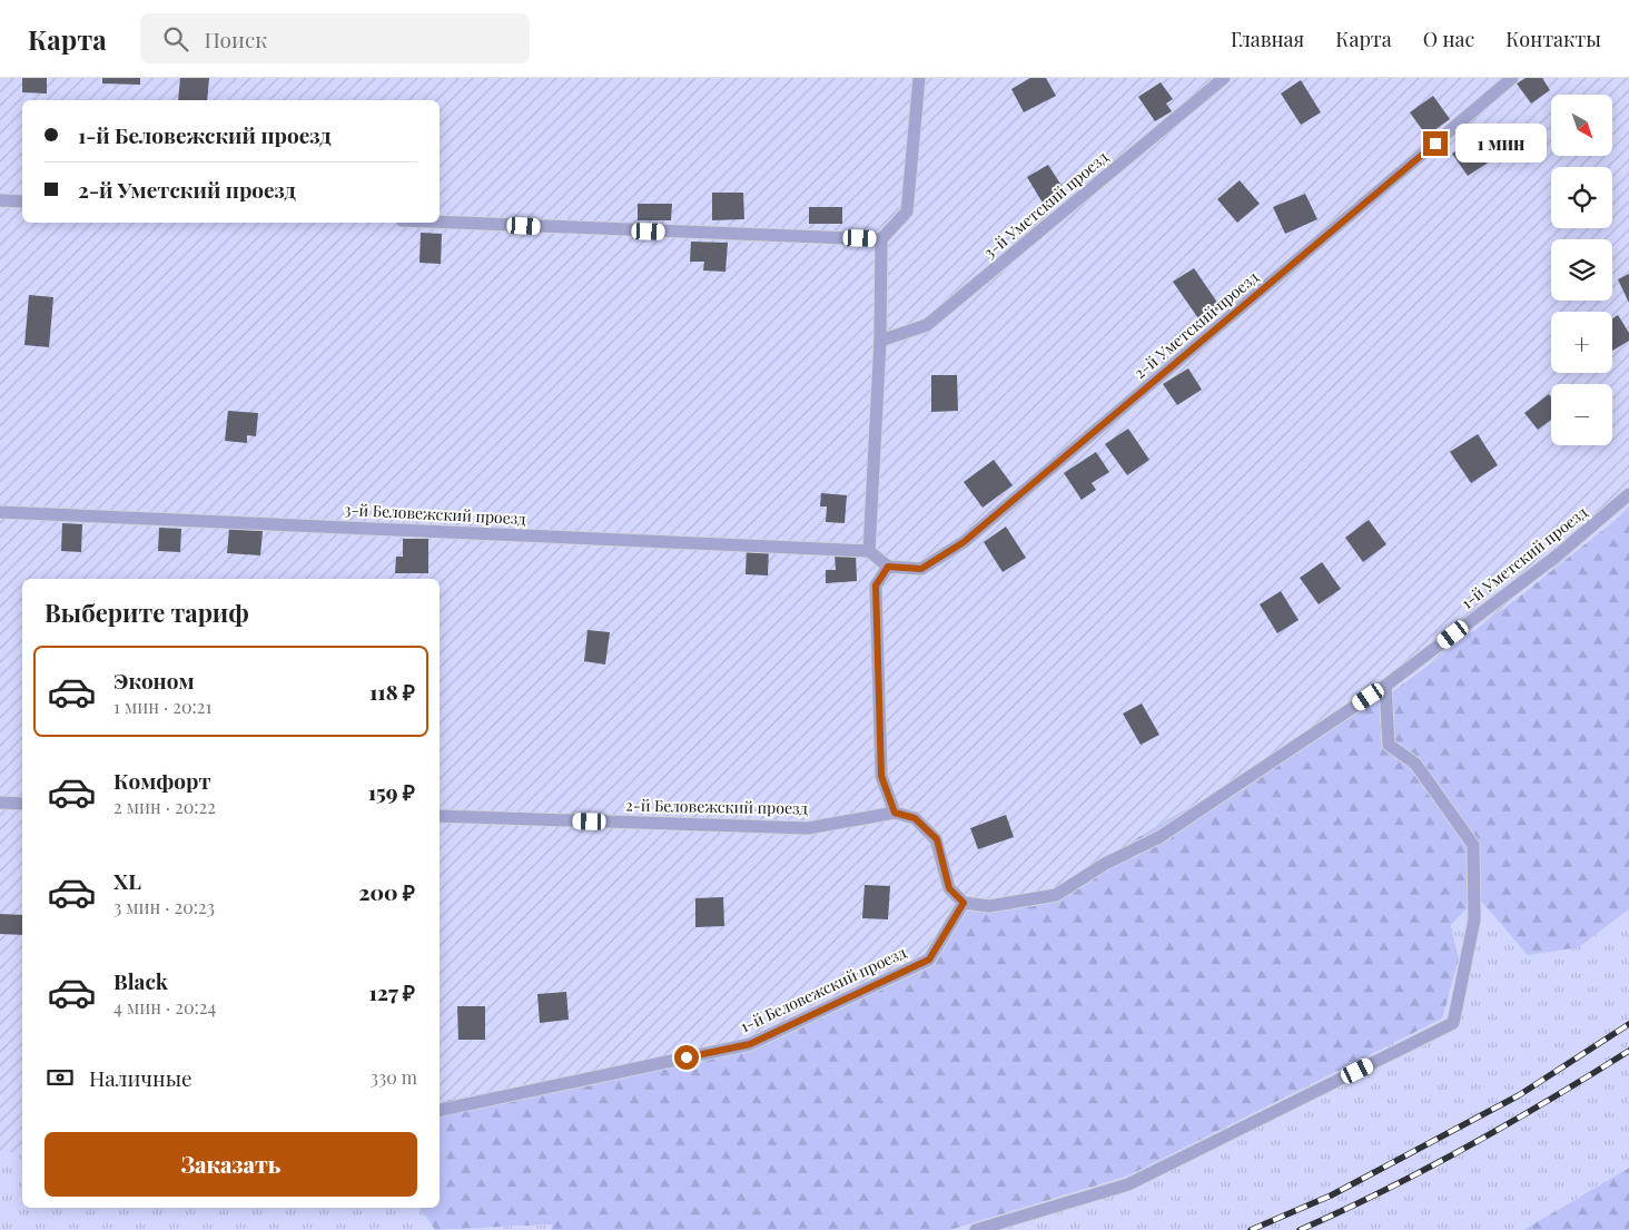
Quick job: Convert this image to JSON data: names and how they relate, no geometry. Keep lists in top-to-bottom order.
{
  "streets": {
    "lane": [
      "3-й Уметский проезд",
      "2-й Уметский проезд",
      "3-й Беловежский проезд",
      "1-й Уметский проезд",
      "2-й Беловежский проезд",
      "1-й Беловежский проезд"
    ]
  },
  "crossings": [
    ["1-й Уметский проезд", "1-й Беловежский проезд"]
  ],
  "north": "bottom right",
  "page": {
    "header": "Карта",
    "search": "Поиск",
    "nav": [
      "Главная",
      "Карта",
      "О нас",
      "Контакты"
    ],
    "map_buttons": ["+", "−"],
    "banner": ["1-й Беловежский проезд", "2-й Уметский проезд"],
    "bubble": "1 мин",
    "heading": "Выберите тариф",
    "list": [
      {
        "name": "Эконом",
        "note": "1 мин · 20:21",
        "value": "118 ₽"
      },
      {
        "name": "Комфорт",
        "note": "2 мин · 20:22",
        "value": "159 ₽"
      },
      {
        "name": "XL",
        "note": "3 мин · 20:23",
        "value": "200 ₽"
      },
      {
        "name": "Black",
        "note": "4 мин · 20:24",
        "value": "127 ₽"
      }
    ],
    "pay": ["Наличные", "330 m"],
    "buttons": "Заказать"
  }
}
